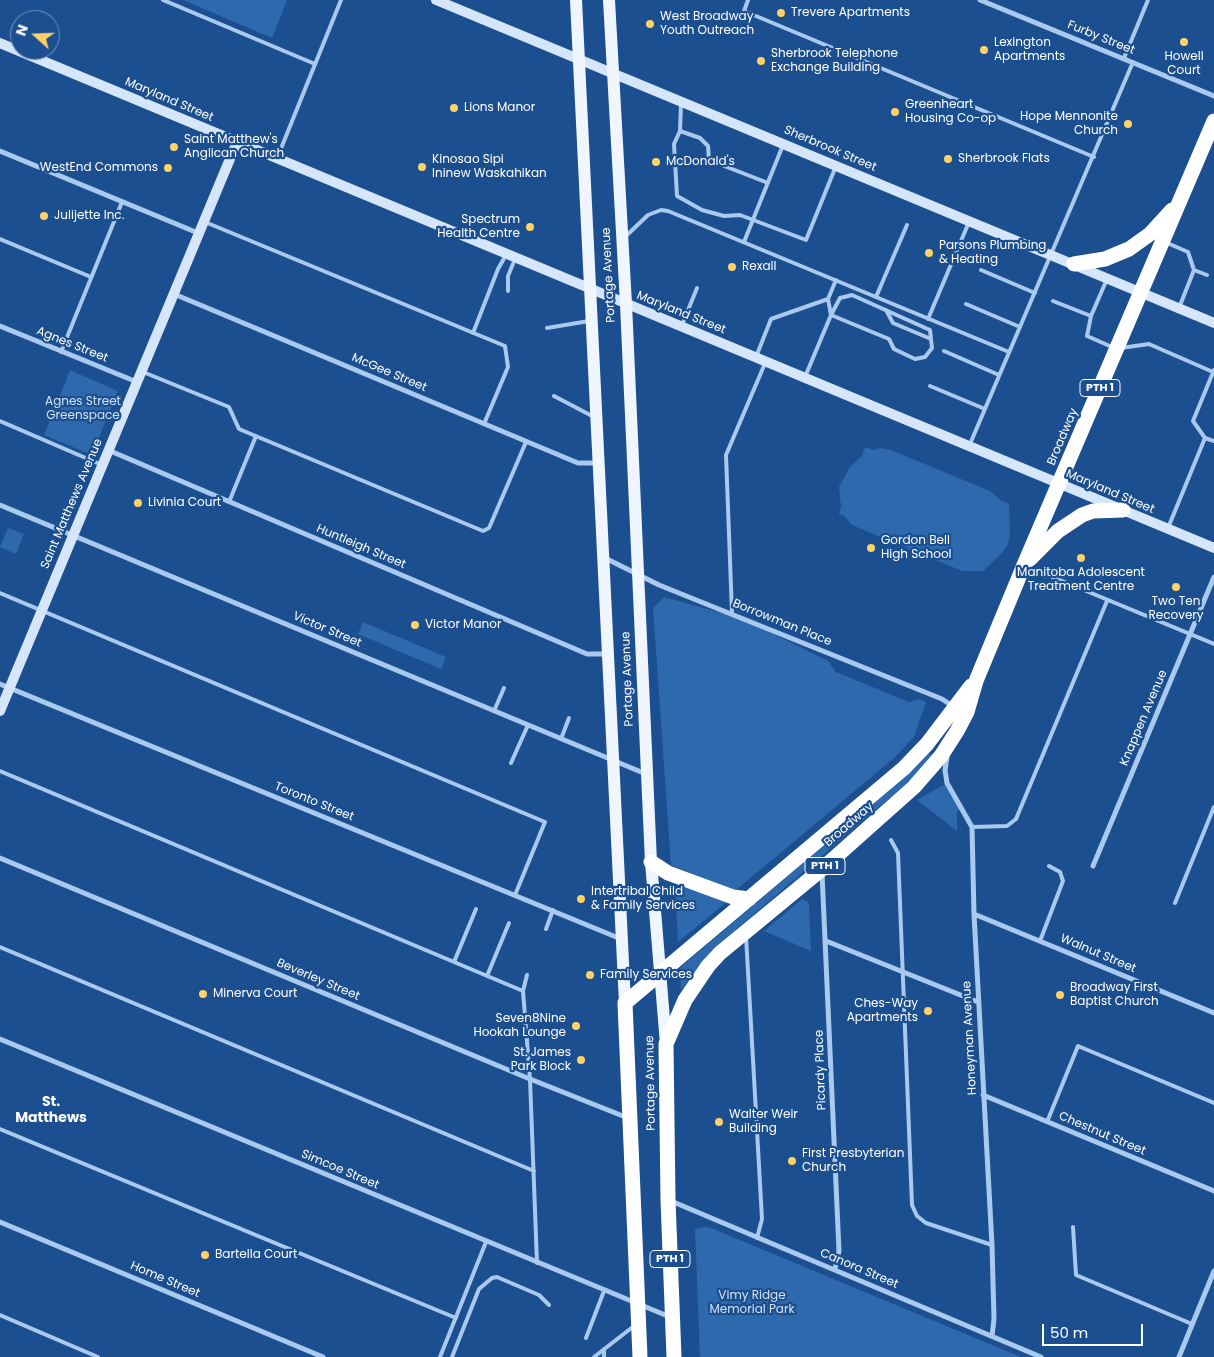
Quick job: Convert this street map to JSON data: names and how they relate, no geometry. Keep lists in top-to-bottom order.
{
  "streets": {
    "highway": ["Portage Avenue", "PTH 1", "Broadway"],
    "main road": ["Maryland Street", "Sherbrook Street", "Saint Matthews Avenue"],
    "street": [
      "Furby Street",
      "Agnes Street",
      "McGee Street",
      "Huntleigh Street",
      "Borrowman Place",
      "Victor Street",
      "Knappen Avenue",
      "Toronto Street",
      "Walnut Street",
      "Beverley Street",
      "Honeyman Avenue",
      "Picardy Place",
      "Chestnut Street",
      "Simcoe Street",
      "Canora Street",
      "Home Street"
    ]
  },
  "crossings": [
    ["Maryland Street", "Portage Avenue"],
    ["Maryland Street", "Broadway"],
    ["Maryland Street", "Saint Matthews Avenue"],
    ["Sherbrook Street", "Portage Avenue"],
    ["Sherbrook Street", "Broadway"],
    ["Portage Avenue", "McGee Street"],
    ["Portage Avenue", "Broadway"],
    ["Portage Avenue", "Huntleigh Street"],
    ["Portage Avenue", "Borrowman Place"],
    ["Portage Avenue", "Victor Street"],
    ["Portage Avenue", "Toronto Street"],
    ["Portage Avenue", "Beverley Street"],
    ["Portage Avenue", "Simcoe Street"],
    ["Portage Avenue", "Canora Street"],
    ["Agnes Street", "Saint Matthews Avenue"],
    ["McGee Street", "Saint Matthews Avenue"],
    ["Broadway", "Borrowman Place"],
    ["Broadway", "Picardy Place"],
    ["Saint Matthews Avenue", "Huntleigh Street"],
    ["Saint Matthews Avenue", "Victor Street"],
    ["Saint Matthews Avenue", "Toronto Street"],
    ["Walnut Street", "Honeyman Avenue"],
    ["Honeyman Avenue", "Chestnut Street"],
    ["Honeyman Avenue", "Canora Street"],
    ["Picardy Place", "Canora Street"]
  ],
  "districts": ["St. Matthews"],
  "parks": ["Agnes Street Greenspace", "Vimy Ridge Memorial Park"],
  "places": [
    "Trevere Apartments",
    "West Broadway Youth Outreach",
    "Howell Court",
    "Lexington Apartments",
    "Sherbrook Telephone Exchange Building",
    "Lions Manor",
    "Greenheart Housing Co-op",
    "Hope Mennonite Church",
    "Saint Matthew's Anglican Church",
    "Sherbrook Flats",
    "McDonald's",
    "Kinosao Sipi Ininew Waskahikan",
    "WestEnd Commons",
    "Julijette Inc.",
    "Spectrum Health Centre",
    "Parsons Plumbing & Heating",
    "Rexall",
    "Livinia Court",
    "Gordon Bell High School",
    "Manitoba Adolescent Treatment Centre",
    "Two Ten Recovery",
    "Victor Manor",
    "Intertribal Child & Family Services",
    "Family Services",
    "Minerva Court",
    "Broadway First Baptist Church",
    "Ches-Way Apartments",
    "Seven8Nine Hookah Lounge",
    "St. James Park Block",
    "Walter Weir Building",
    "First Presbyterian Church",
    "Bartella Court"
  ],
  "scale_bar": "50 m",
  "north": "left"
}
